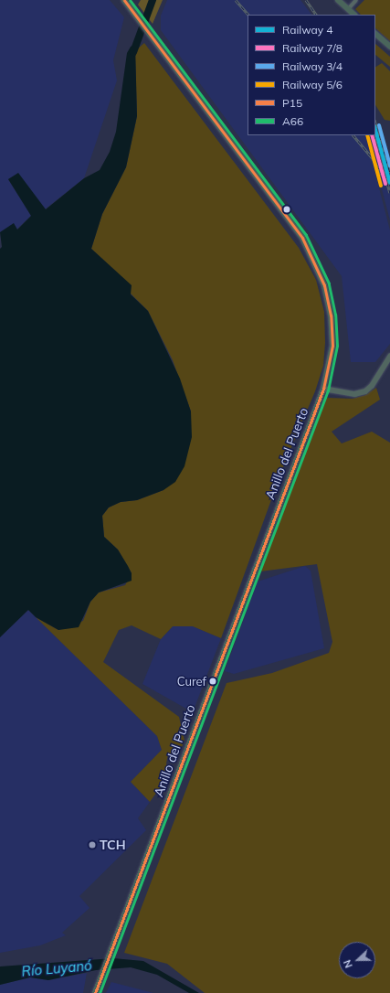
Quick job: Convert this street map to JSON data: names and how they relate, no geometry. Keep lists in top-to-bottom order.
{
  "streets": {
    "main road": ["Anillo del Puerto"]
  },
  "water": ["Río Luyanó"],
  "places": ["Curef", "TCH"],
  "lines": [
    "transit line P15",
    "transit line A66",
    "rail line 3/4",
    "rail line 4",
    "rail line 7/8",
    "rail line 5/6"
  ],
  "legend": [
    "Railway 4",
    "Railway 7/8",
    "Railway 3/4",
    "Railway 5/6",
    "P15",
    "A66"
  ],
  "north": "left"
}
